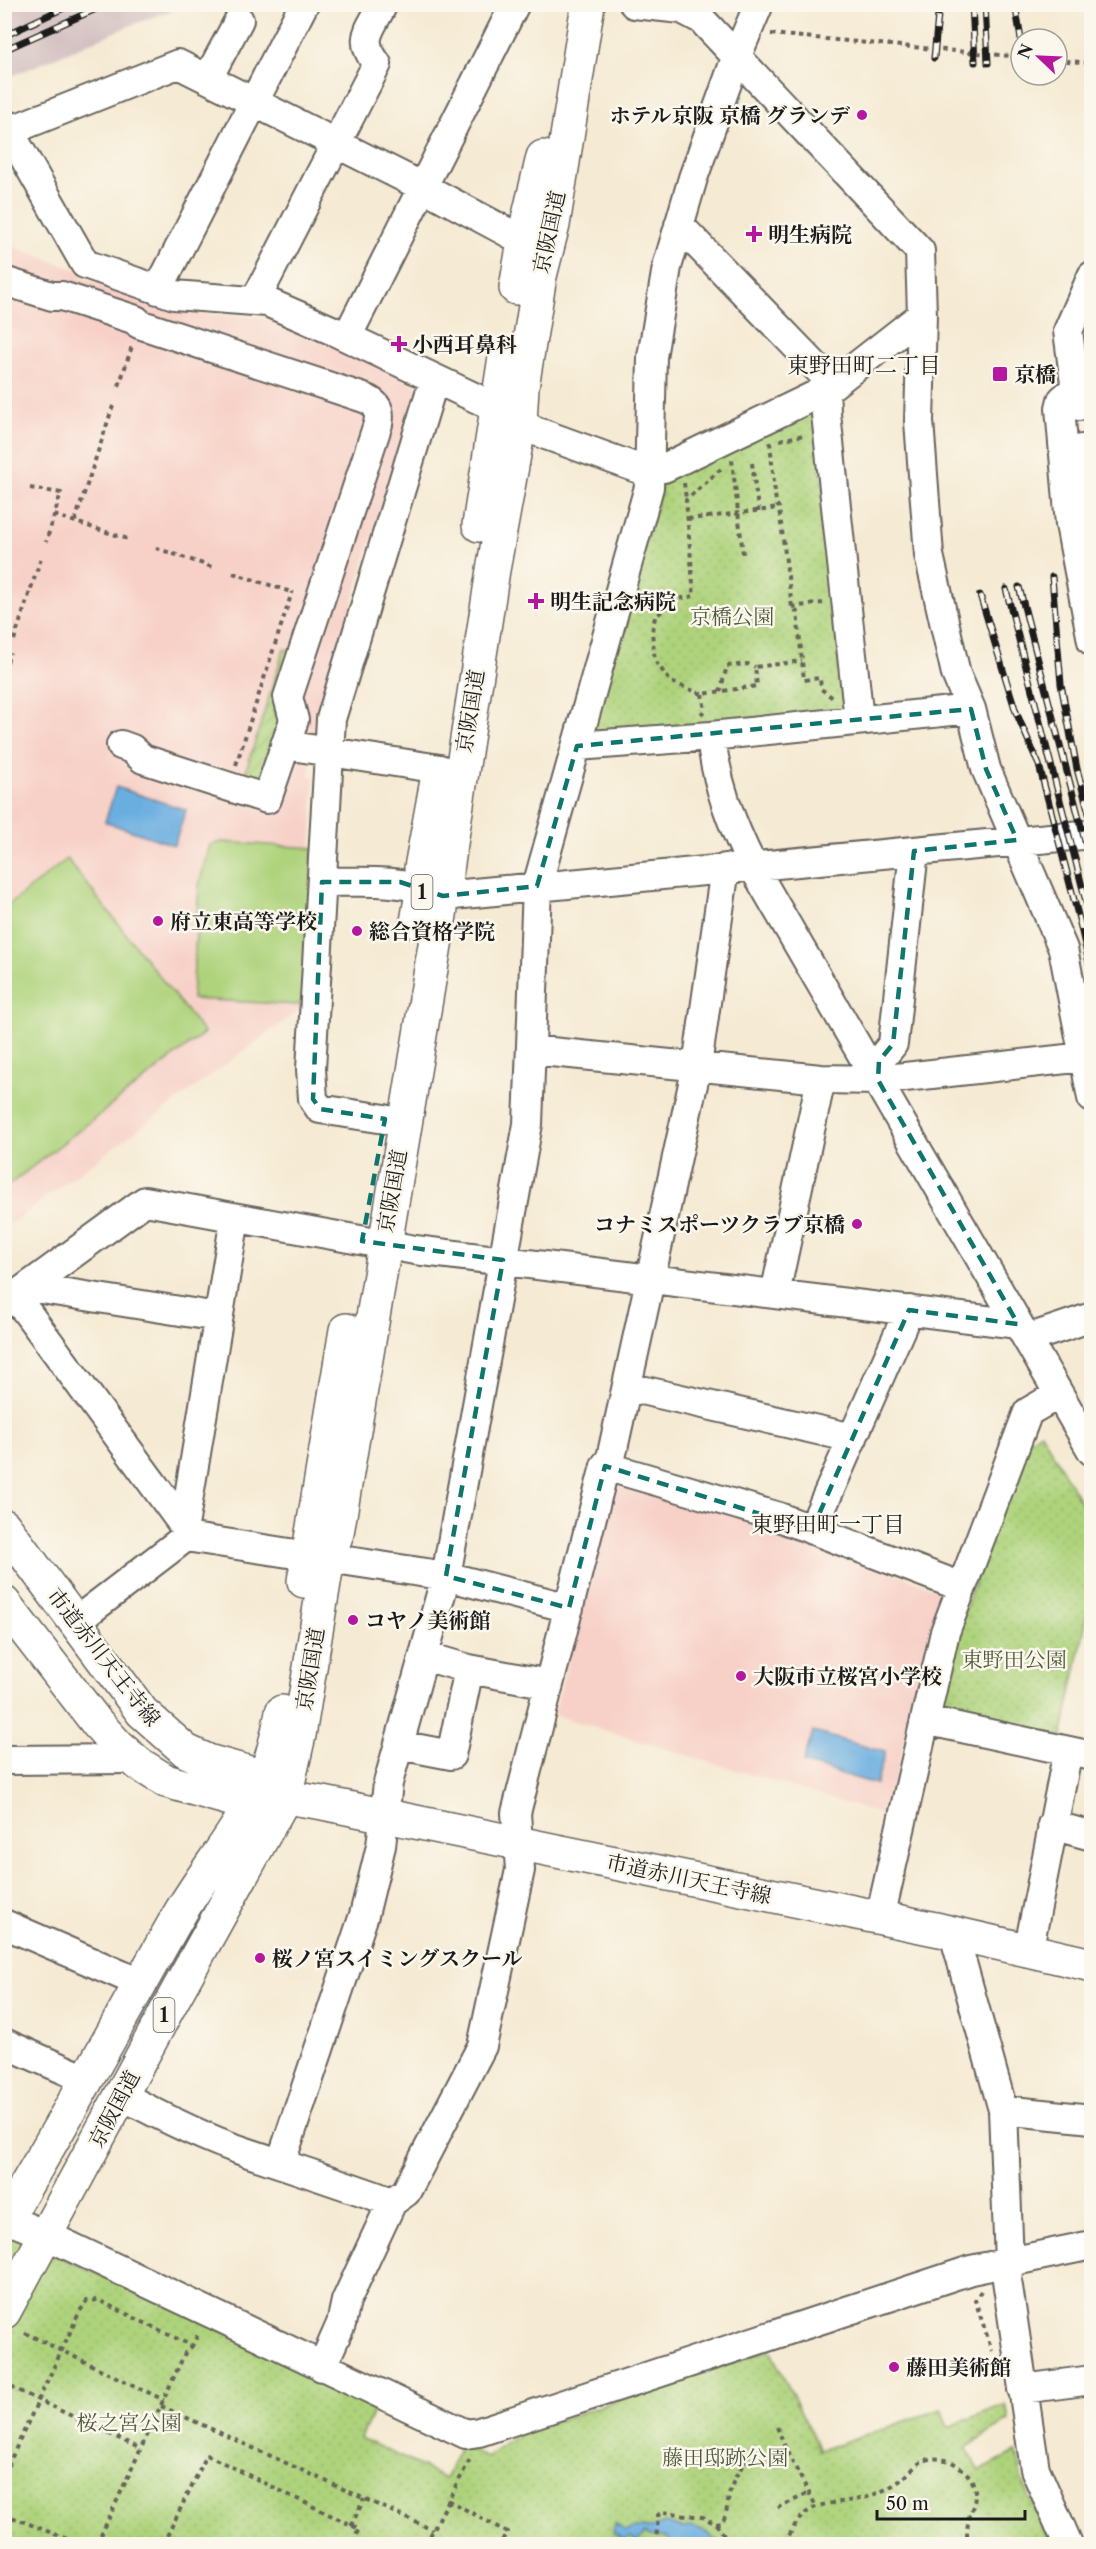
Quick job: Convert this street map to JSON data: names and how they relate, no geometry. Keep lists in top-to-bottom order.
{
  "streets": {
    "main road": ["京阪国道", "1", "市道赤川天王寺線"]
  },
  "crossings": [
    ["京阪国道", "市道赤川天王寺線"]
  ],
  "districts": ["東野田町二丁目", "東野田町一丁目"],
  "parks": [
    "京橋公園",
    "東野田公園",
    "桜之宮公園",
    "藤田邸跡公園"
  ],
  "places": {
    "other": [
      "ホテル京阪 京橋 グランデ",
      "府立東高等学校",
      "総合資格学院",
      "コナミスポーツクラブ京橋",
      "コヤノ美術館",
      "大阪市立桜宮小学校",
      "桜ノ宮スイミングスクール",
      "藤田美術館"
    ],
    "health": ["明生病院", "小西耳鼻科", "明生記念病院"],
    "transit": ["京橋"]
  },
  "scale_bar": "50 m",
  "north": "top left"
}
